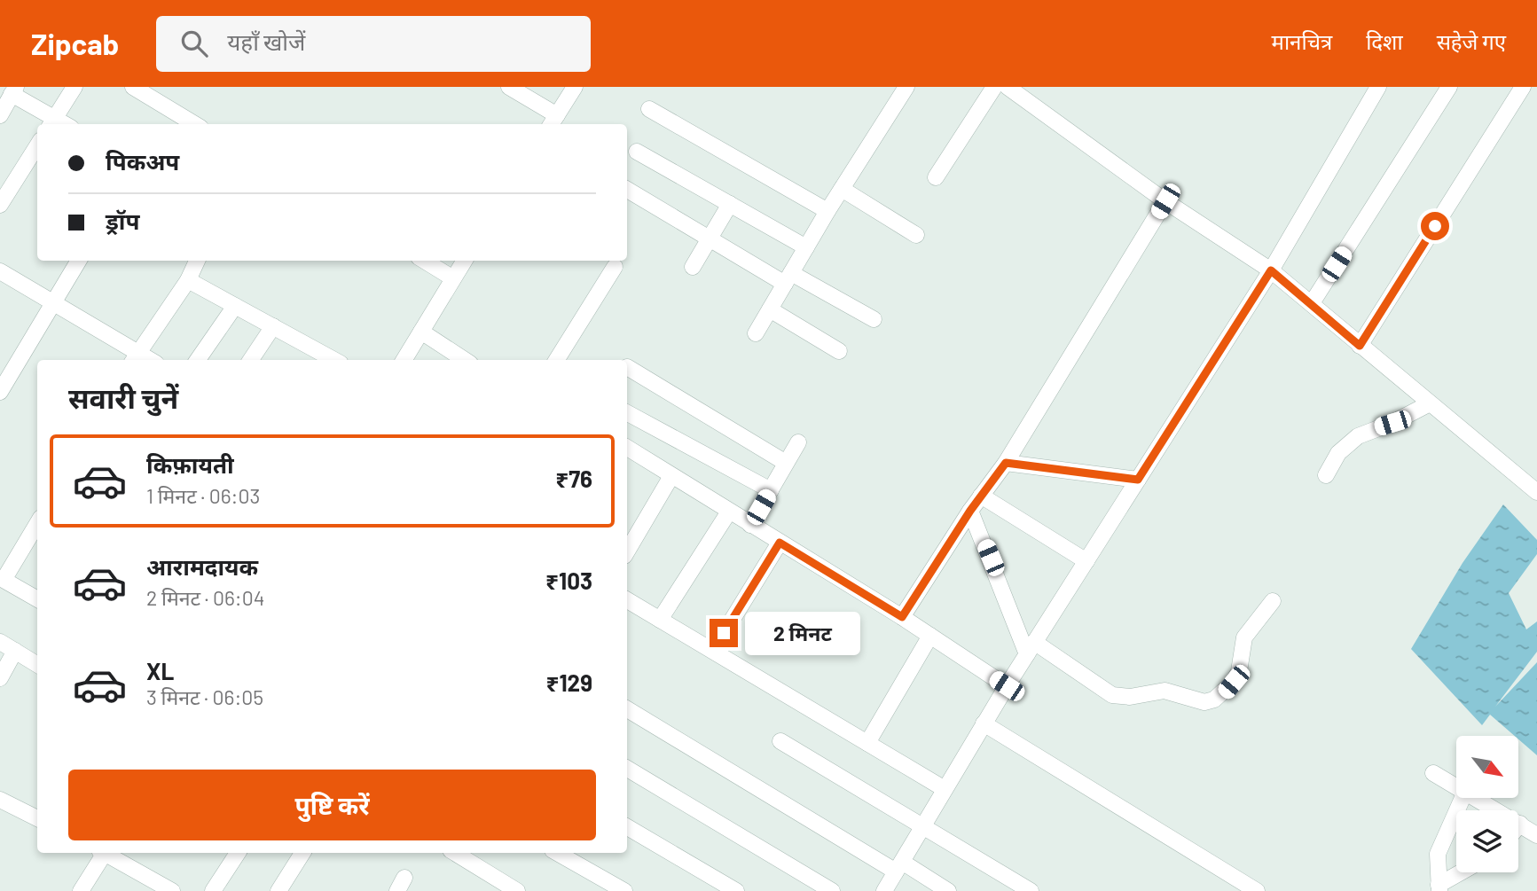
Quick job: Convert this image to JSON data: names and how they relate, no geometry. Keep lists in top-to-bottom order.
{
  "north": "bottom right",
  "page": {
    "header": "Zipcab",
    "search": "यहाँ खोजें",
    "nav": ["मानचित्र", "दिशा", "सहेजे गए"],
    "banner": ["पिकअप", "ड्रॉप"],
    "heading": "सवारी चुनें",
    "list": [
      {
        "name": "किफ़ायती",
        "note": "1 मिनट · 06:03",
        "value": "₹76"
      },
      {
        "name": "आरामदायक",
        "note": "2 मिनट · 06:04",
        "value": "₹103"
      },
      {
        "name": "XL",
        "note": "3 मिनट · 06:05",
        "value": "₹129"
      }
    ],
    "bubble": "2 मिनट",
    "buttons": "पुष्टि करें"
  }
}
